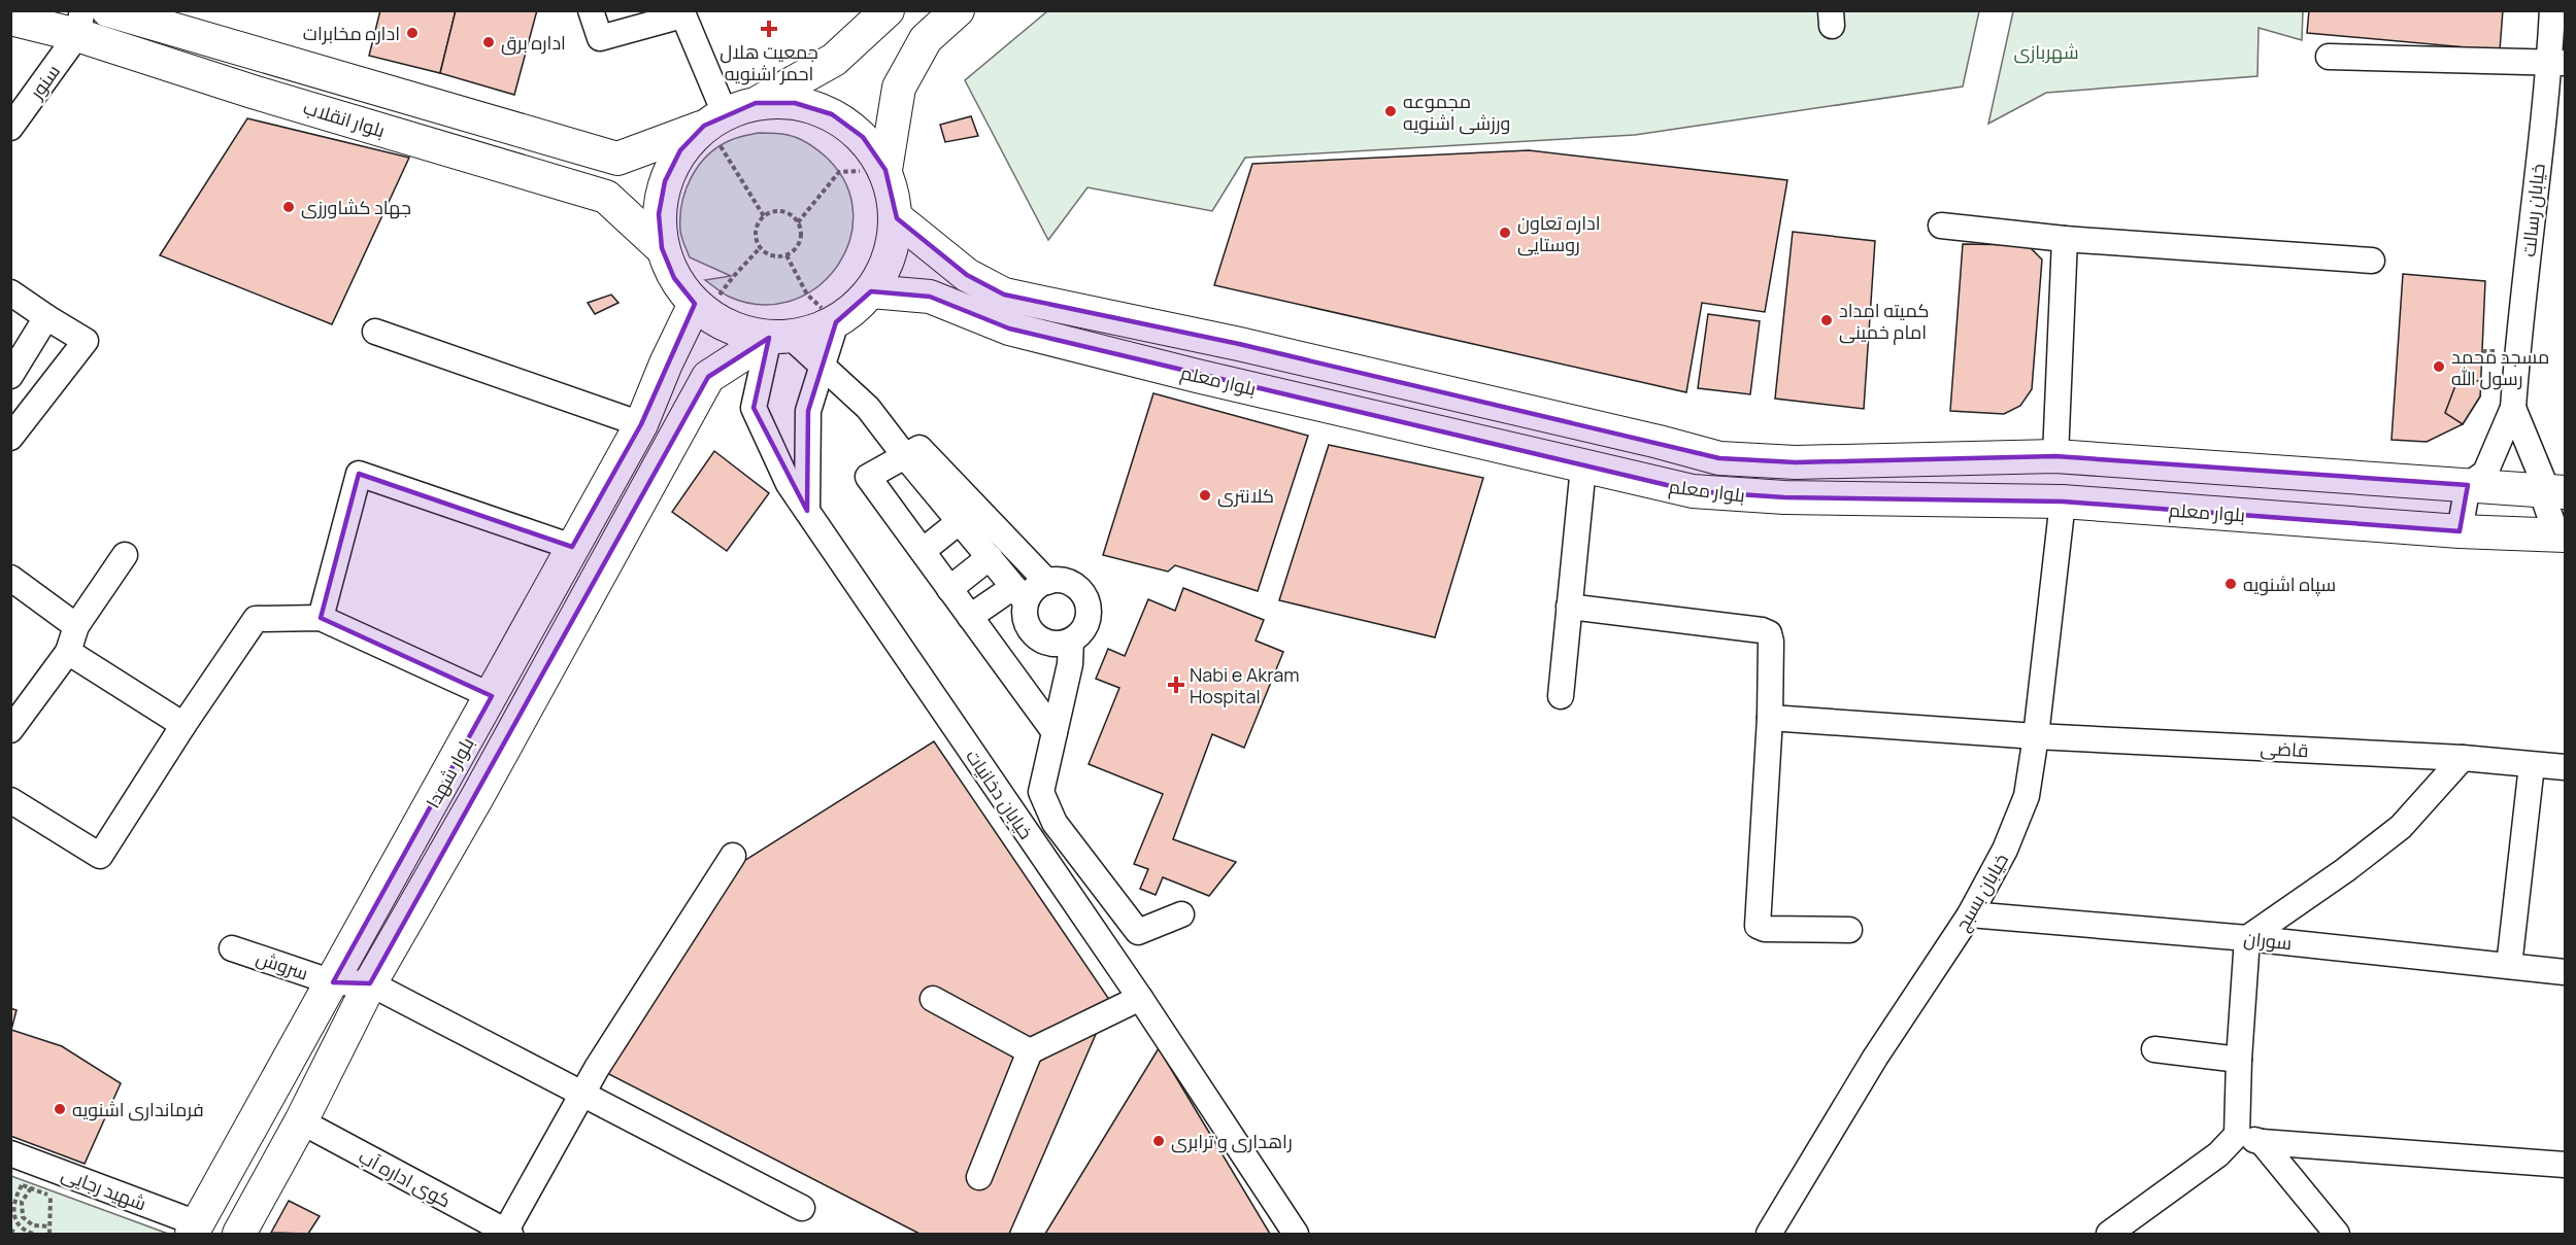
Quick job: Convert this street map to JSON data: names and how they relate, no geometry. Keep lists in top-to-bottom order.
{
  "streets": {
    "main road": ["بلوار انقلاب", "بلوار معلم", "بلوار شهدا"],
    "street": [
      "سنور",
      "خیابان رسالت",
      "قاضی",
      "خیابان دخانیات",
      "خیابان بسبچ",
      "سوران",
      "سروش",
      "کوی اداره آب",
      "شهید رجایی"
    ]
  },
  "crossings": [
    ["سنور", "بلوار انقلاب"],
    ["بلوار معلم", "خیابان بسبچ"],
    ["قاضی", "خیابان بسبچ"],
    ["بلوار شهدا", "خیابان دخانیات"],
    ["بلوار شهدا", "سروش"],
    ["بلوار شهدا", "کوی اداره آب"],
    ["بلوار شهدا", "شهید رجایی"],
    ["خیابان بسبچ", "سوران"]
  ],
  "parks": ["شهربازی"],
  "places": {
    "health": ["جمعیت هلال احمر اشنویه", "Nabi e Akram Hospital"],
    "other": [
      "اداره مخابرات",
      "اداره برق",
      "مجموعه ورزشی اشنویه",
      "جهاد کشاورزی",
      "اداره تعاون روستایی",
      "کمیته امداد امام خمینی",
      "مسجد محمد رسول الله",
      "کلانتری",
      "سپاه اشنویه",
      "فرمانداری اشنویه",
      "راهداری و ترابری"
    ]
  }
}
